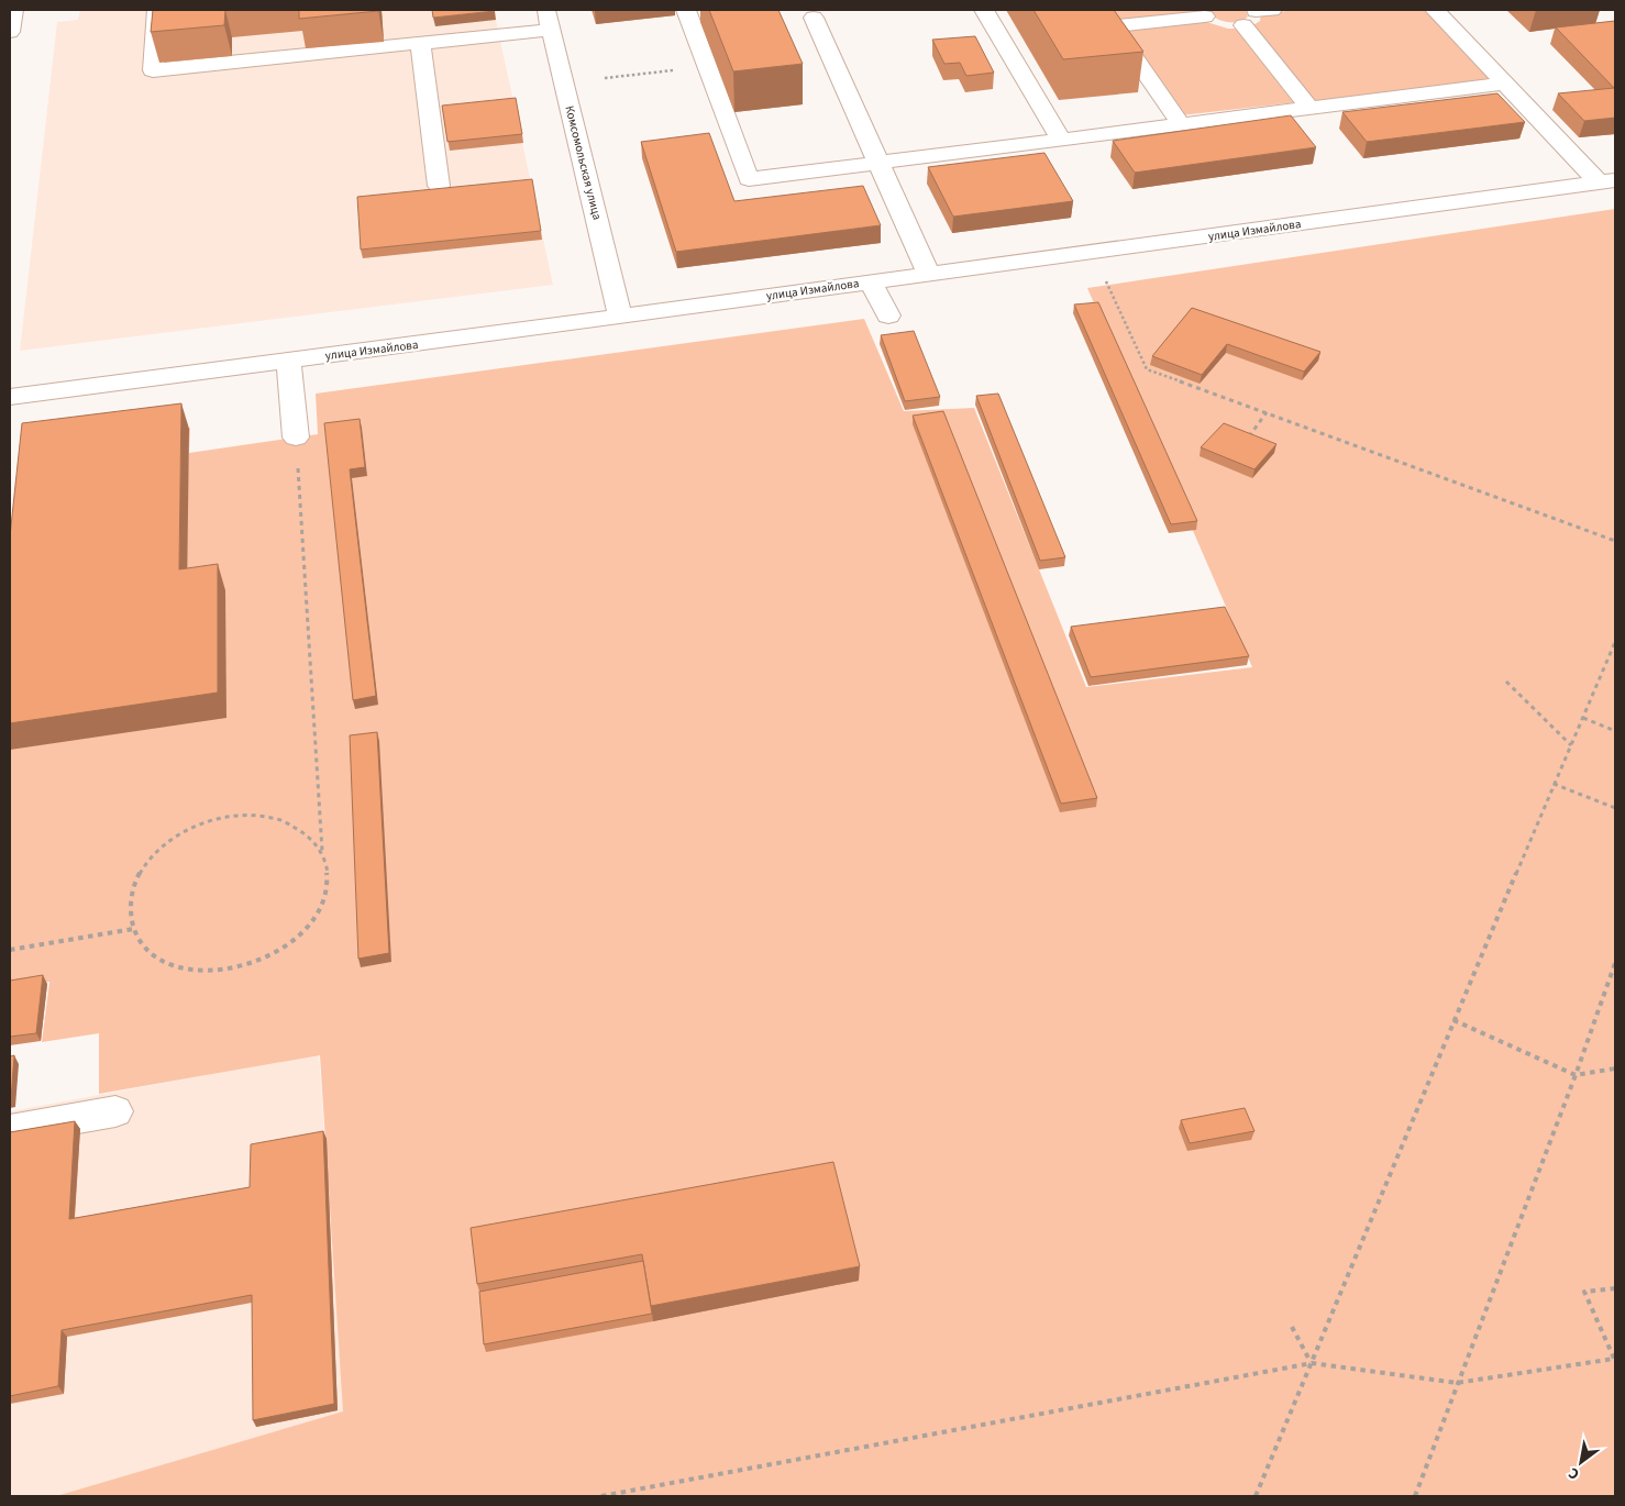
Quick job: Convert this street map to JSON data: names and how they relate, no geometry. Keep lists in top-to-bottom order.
{
  "streets": {
    "street": ["Комсомольская улица", "улица Измайлова"]
  },
  "crossings": [
    ["Комсомольская улица", "улица Измайлова"]
  ],
  "north": "bottom left"
}
